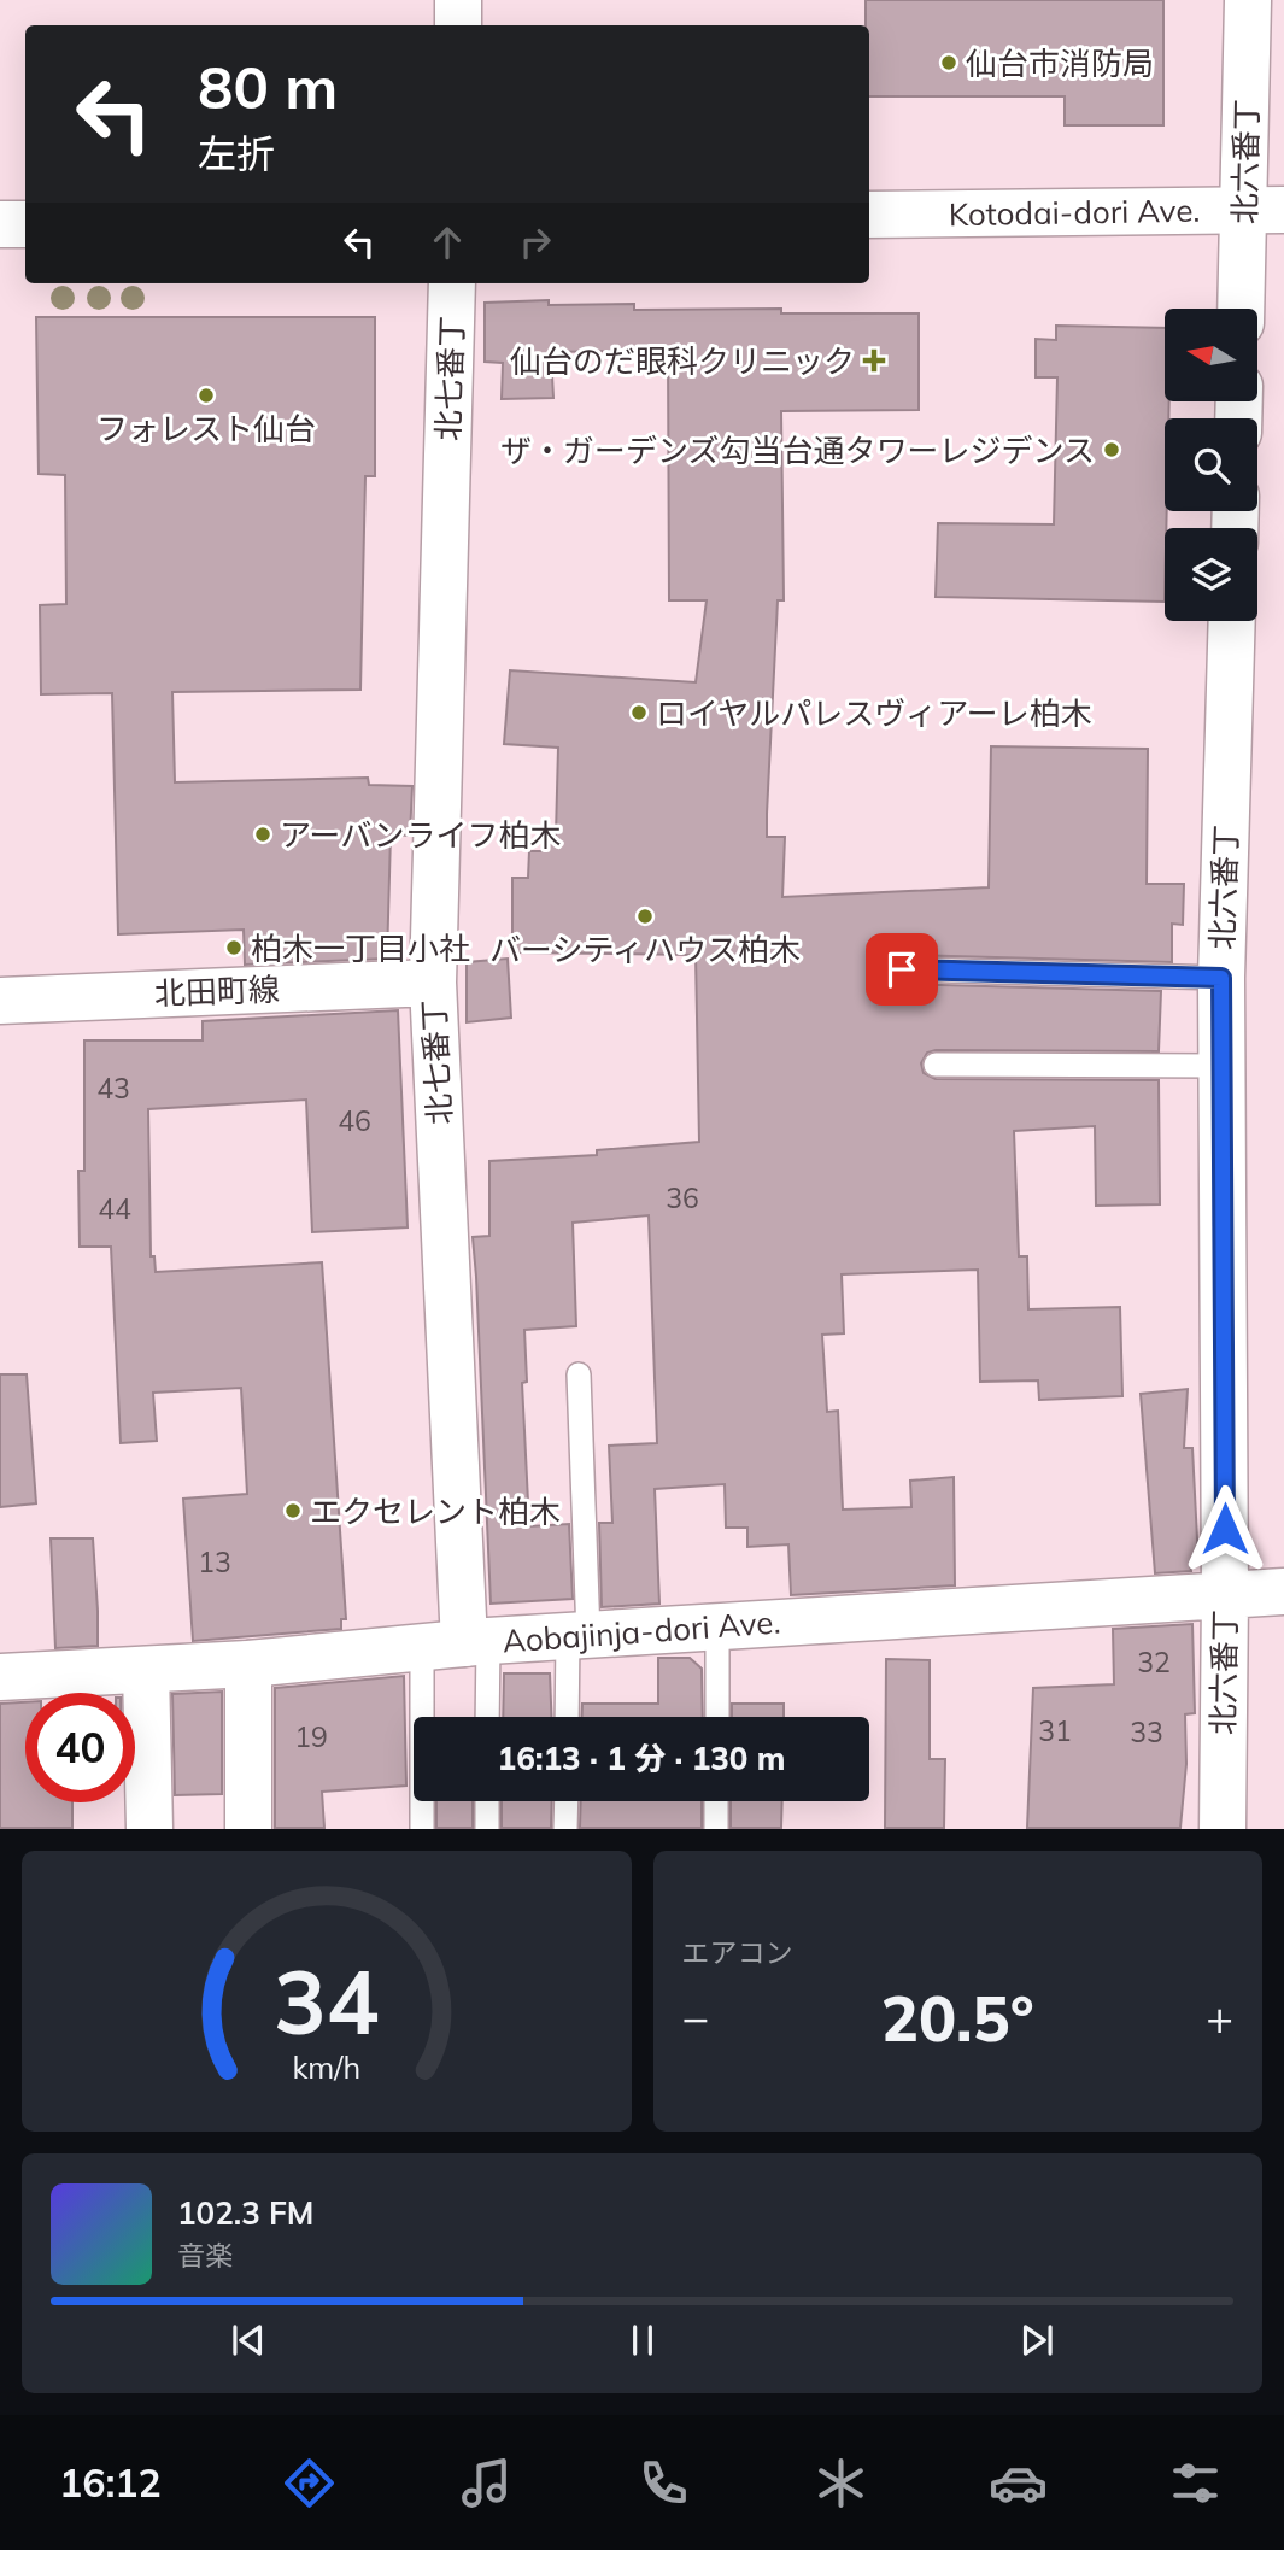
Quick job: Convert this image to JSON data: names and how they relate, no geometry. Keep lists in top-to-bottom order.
{
  "streets": {
    "street": [
      "北六番丁",
      "Kotodai-dori Ave.",
      "北七番丁",
      "北田町線",
      "Aobajinja-dori Ave."
    ]
  },
  "crossings": [
    ["北六番丁", "Kotodai-dori Ave."],
    ["北六番丁", "Aobajinja-dori Ave."],
    ["北七番丁", "北田町線"],
    ["北七番丁", "Aobajinja-dori Ave."]
  ],
  "places": {
    "other": [
      "仙台市消防局",
      "フォレスト仙台",
      "ザ・ガーデンズ勾当台通タワーレジデンス",
      "ロイヤルパレスヴィアーレ柏木",
      "アーバンライフ柏木",
      "バーシティハウス柏木",
      "柏木一丁目小社",
      "エクセレント柏木"
    ],
    "health": ["仙台のだ眼科クリニック"]
  },
  "house_numbers": [
    "43",
    "46",
    "36",
    "44",
    "13",
    "32",
    "31",
    "33",
    "19"
  ],
  "north": "left",
  "page": {
    "turn": ["80 m", "左折"],
    "limit": "40",
    "trip": "16:13 · 1 分 · 130 m",
    "tile": "エアコン",
    "heat": ["−", "20.5°", "+"],
    "song": ["102.3 FM", "音楽"],
    "tabs": "16:12",
    "gauge": ["34", "km/h"]
  }
}
